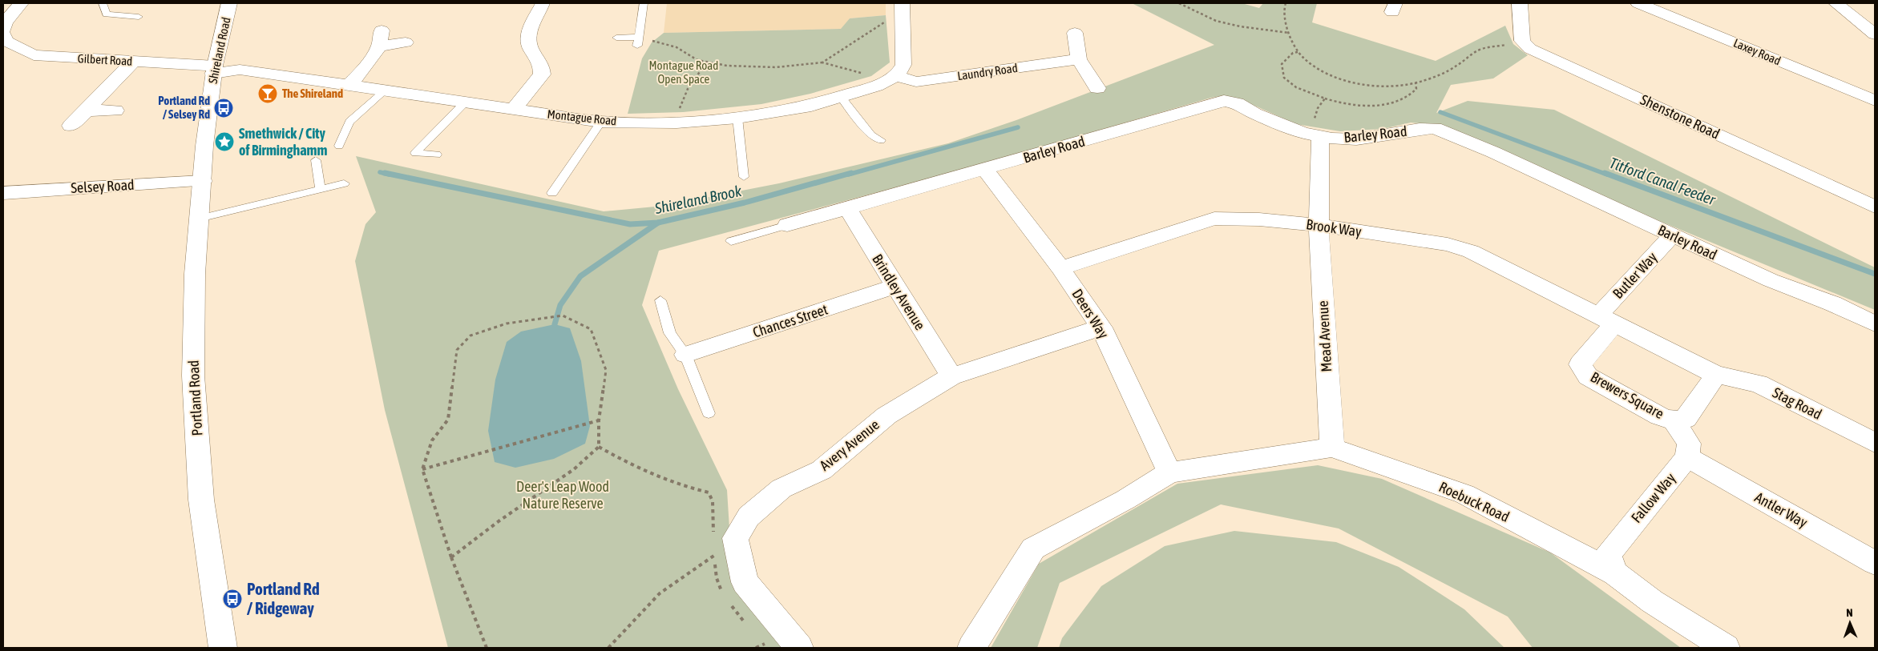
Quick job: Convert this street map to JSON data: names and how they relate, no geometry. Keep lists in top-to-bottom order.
{
  "streets": {
    "street": [
      "Shireland Road",
      "Laxey Road",
      "Gilbert Road",
      "Laundry Road",
      "Shenstone Road",
      "Montague Road",
      "Barley Road",
      "Selsey Road",
      "Brook Way",
      "Butler Way",
      "Brindley Avenue",
      "Deers Way",
      "Chances Street",
      "Mead Avenue",
      "Brewers Square",
      "Portland Road",
      "Stag Road",
      "Avery Avenue",
      "Fallow Way",
      "Roebuck Road",
      "Antler Way"
    ]
  },
  "crossings": [
    ["Shireland Road", "Gilbert Road"],
    ["Shireland Road", "Montague Road"],
    ["Shireland Road", "Portland Road"],
    ["Gilbert Road", "Montague Road"],
    ["Laundry Road", "Montague Road"],
    ["Barley Road", "Butler Way"],
    ["Barley Road", "Brindley Avenue"],
    ["Barley Road", "Deers Way"],
    ["Barley Road", "Mead Avenue"],
    ["Selsey Road", "Portland Road"],
    ["Brook Way", "Butler Way"],
    ["Brook Way", "Deers Way"],
    ["Brook Way", "Mead Avenue"],
    ["Brook Way", "Brewers Square"],
    ["Butler Way", "Brewers Square"],
    ["Brindley Avenue", "Chances Street"],
    ["Brindley Avenue", "Avery Avenue"],
    ["Deers Way", "Avery Avenue"],
    ["Deers Way", "Roebuck Road"],
    ["Mead Avenue", "Roebuck Road"],
    ["Brewers Square", "Stag Road"],
    ["Fallow Way", "Roebuck Road"],
    ["Fallow Way", "Antler Way"]
  ],
  "water": ["Titford Canal Feeder", "Shireland Brook"],
  "parks": ["Montague Road Open Space", "Deer's Leap Wood Nature Reserve"],
  "places": {
    "bar": ["The Shireland"],
    "bus stop": ["Portland Rd / Selsey Rd", "Portland Rd / Ridgeway"],
    "place": ["Smethwick / City of Birminghamm"]
  },
  "north": "top"
}
